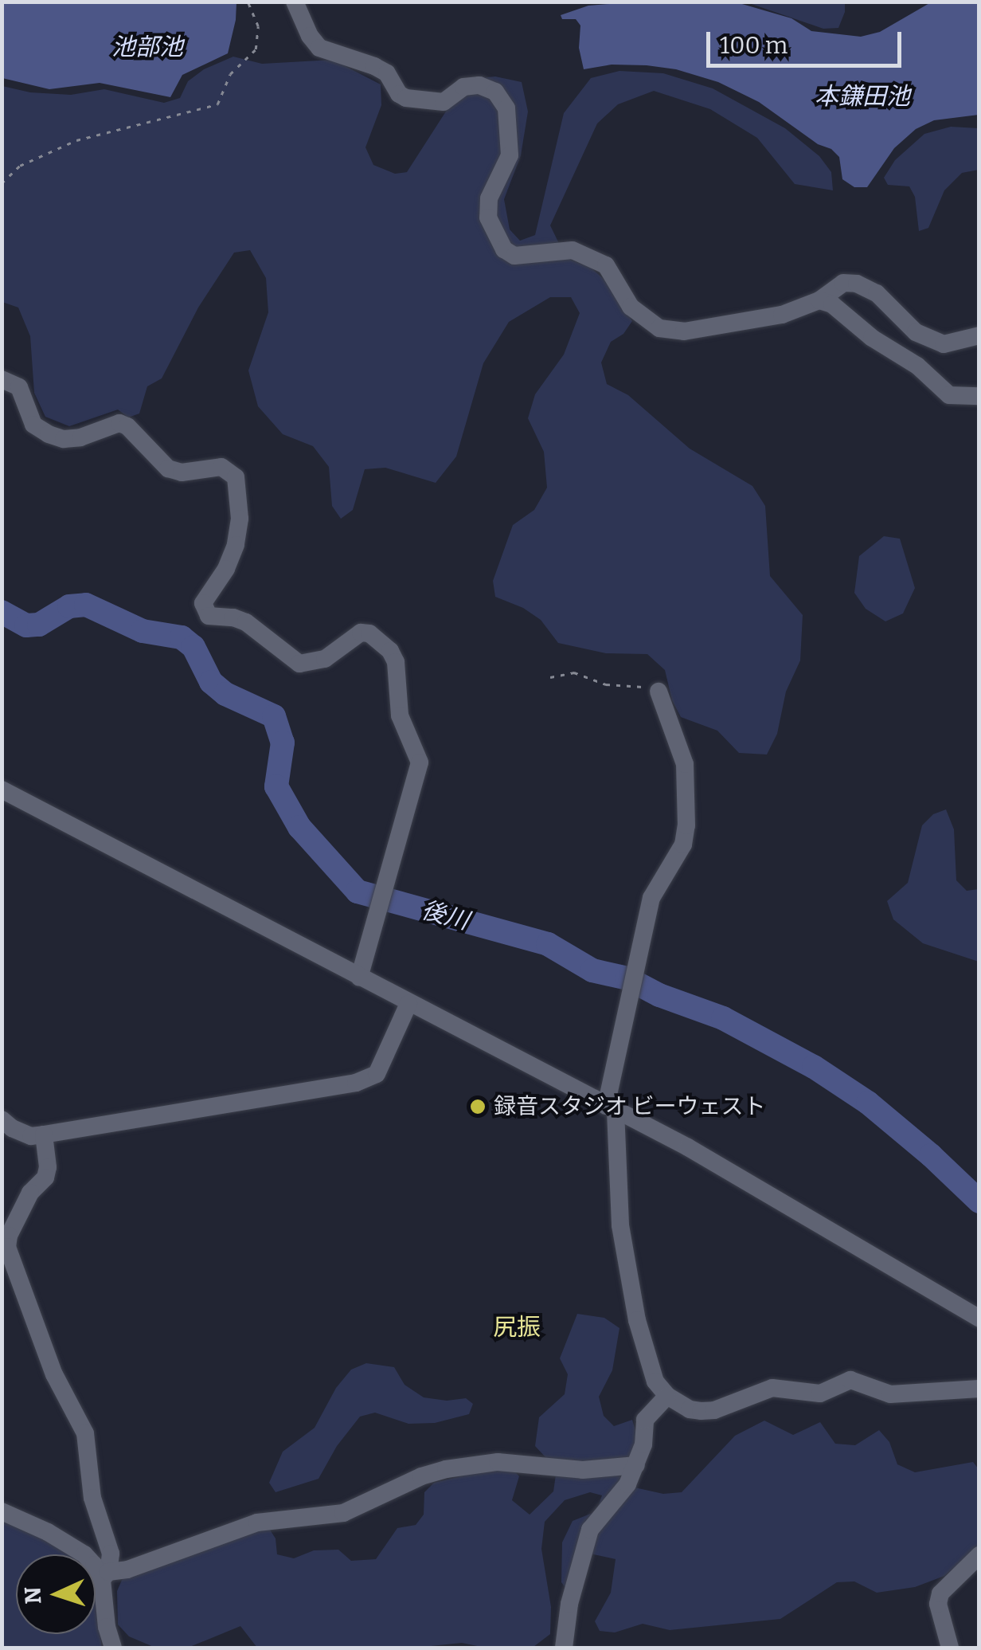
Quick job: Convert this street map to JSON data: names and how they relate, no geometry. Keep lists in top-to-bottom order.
{
  "districts": ["尻振"],
  "water": ["池部池", "本鎌田池", "後川"],
  "places": ["録音スタジオ ビーウェスト"],
  "scale_bar": "100 m",
  "north": "left"
}
